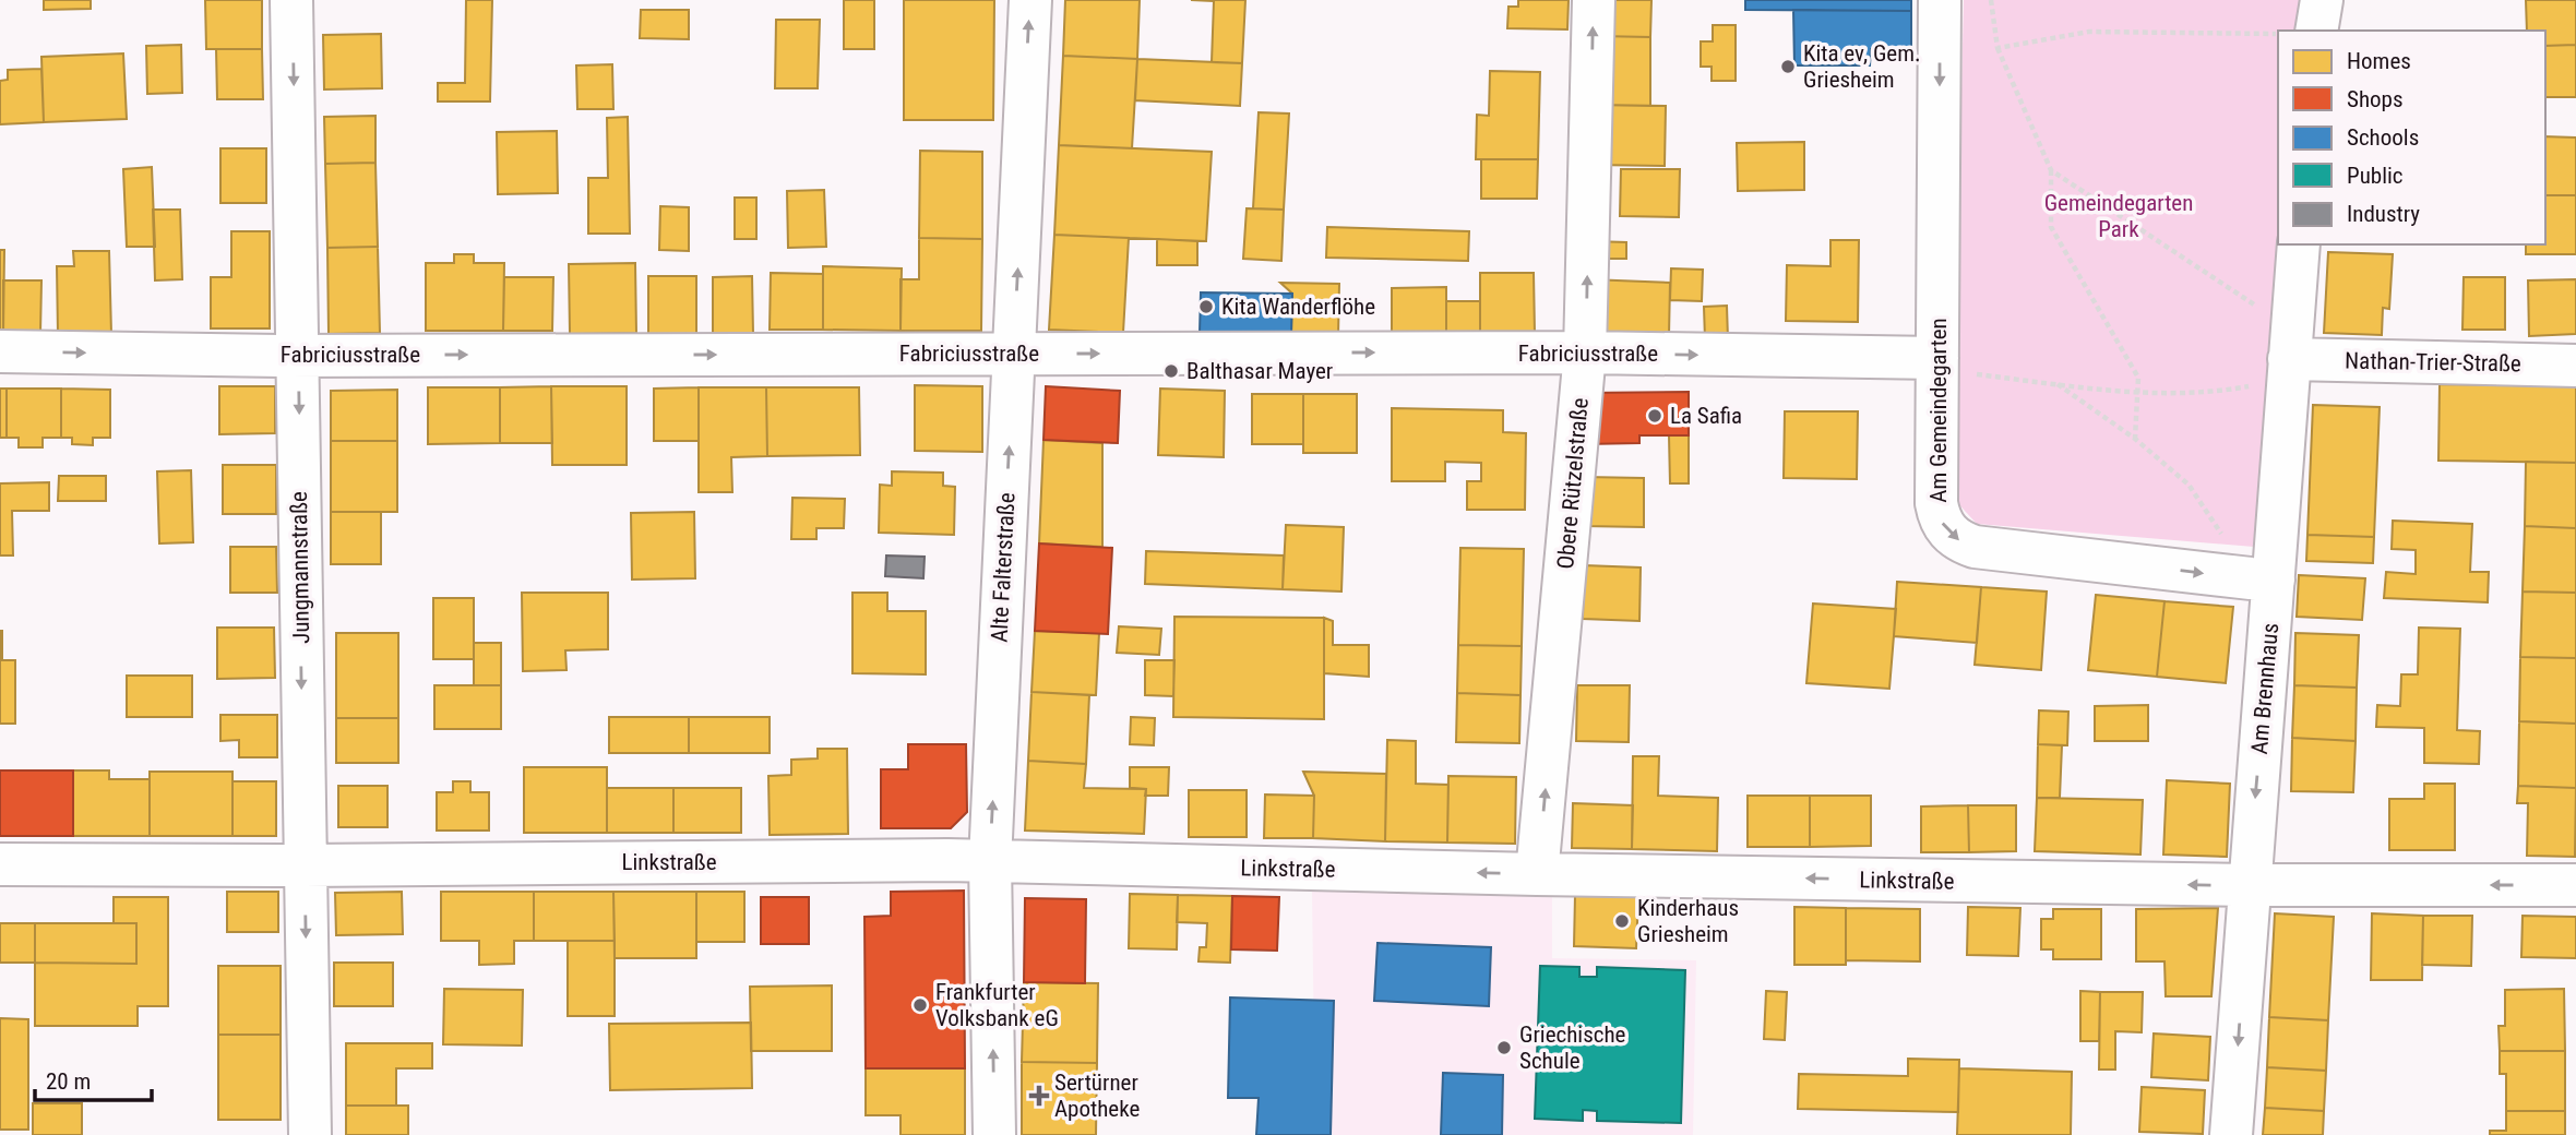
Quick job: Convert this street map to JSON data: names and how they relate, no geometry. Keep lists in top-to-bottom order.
{
  "streets": {
    "street": [
      "Fabriciusstraße",
      "Nathan-Trier-Straße",
      "Am Gemeindegarten",
      "Obere Rützelstraße",
      "Jungmannstraße",
      "Alte Falterstraße",
      "Am Brennhaus",
      "Linkstraße"
    ]
  },
  "crossings": [
    ["Fabriciusstraße", "Am Gemeindegarten"],
    ["Fabriciusstraße", "Obere Rützelstraße"],
    ["Fabriciusstraße", "Jungmannstraße"],
    ["Fabriciusstraße", "Alte Falterstraße"],
    ["Nathan-Trier-Straße", "Am Brennhaus"],
    ["Am Gemeindegarten", "Am Brennhaus"],
    ["Obere Rützelstraße", "Linkstraße"],
    ["Jungmannstraße", "Linkstraße"],
    ["Alte Falterstraße", "Linkstraße"],
    ["Am Brennhaus", "Linkstraße"]
  ],
  "one_way": [
    "Fabriciusstraße",
    "Obere Rützelstraße",
    "Jungmannstraße",
    "Alte Falterstraße",
    "Am Brennhaus",
    "Linkstraße"
  ],
  "parks": ["Gemeindegarten Park"],
  "places": {
    "other": [
      "Kita ev, Gem. Griesheim",
      "Kita Wanderflöhe",
      "Balthasar Mayer",
      "La Safia",
      "Kinderhaus Griesheim",
      "Frankfurter Volksbank eG",
      "Griechische Schule"
    ],
    "health": ["Sertürner Apotheke"]
  },
  "legend": [
    "Homes",
    "Shops",
    "Schools",
    "Public",
    "Industry"
  ],
  "scale_bar": "20 m"
}
